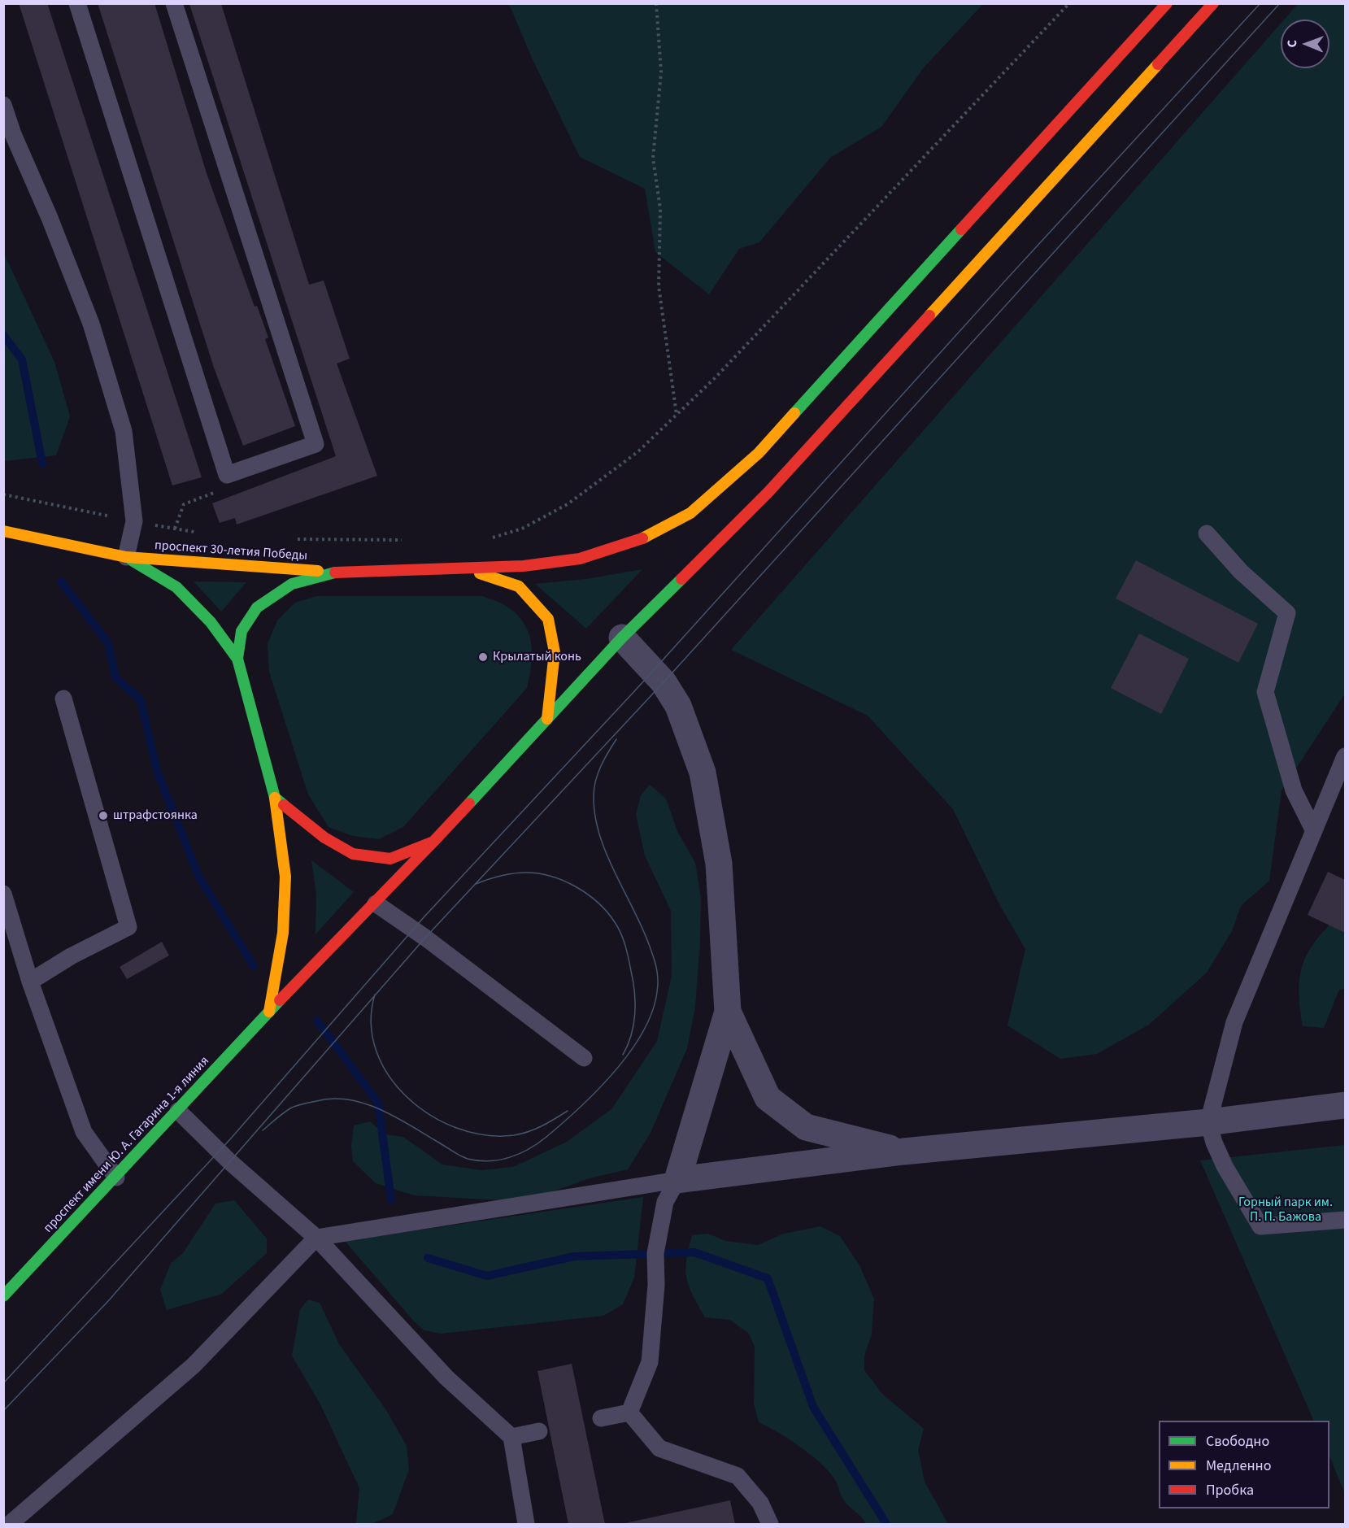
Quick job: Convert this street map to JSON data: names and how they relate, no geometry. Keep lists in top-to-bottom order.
{
  "streets": {
    "main road": ["проспект 30-летия Победы", "проспект имени Ю. А. Гагарина 1-я линия"]
  },
  "parks": ["Горный парк им. П. П. Бажова"],
  "places": ["Крылатый конь", "штрафстоянка"],
  "legend": ["Свободно", "Медленно", "Пробка"],
  "north": "left"
}
